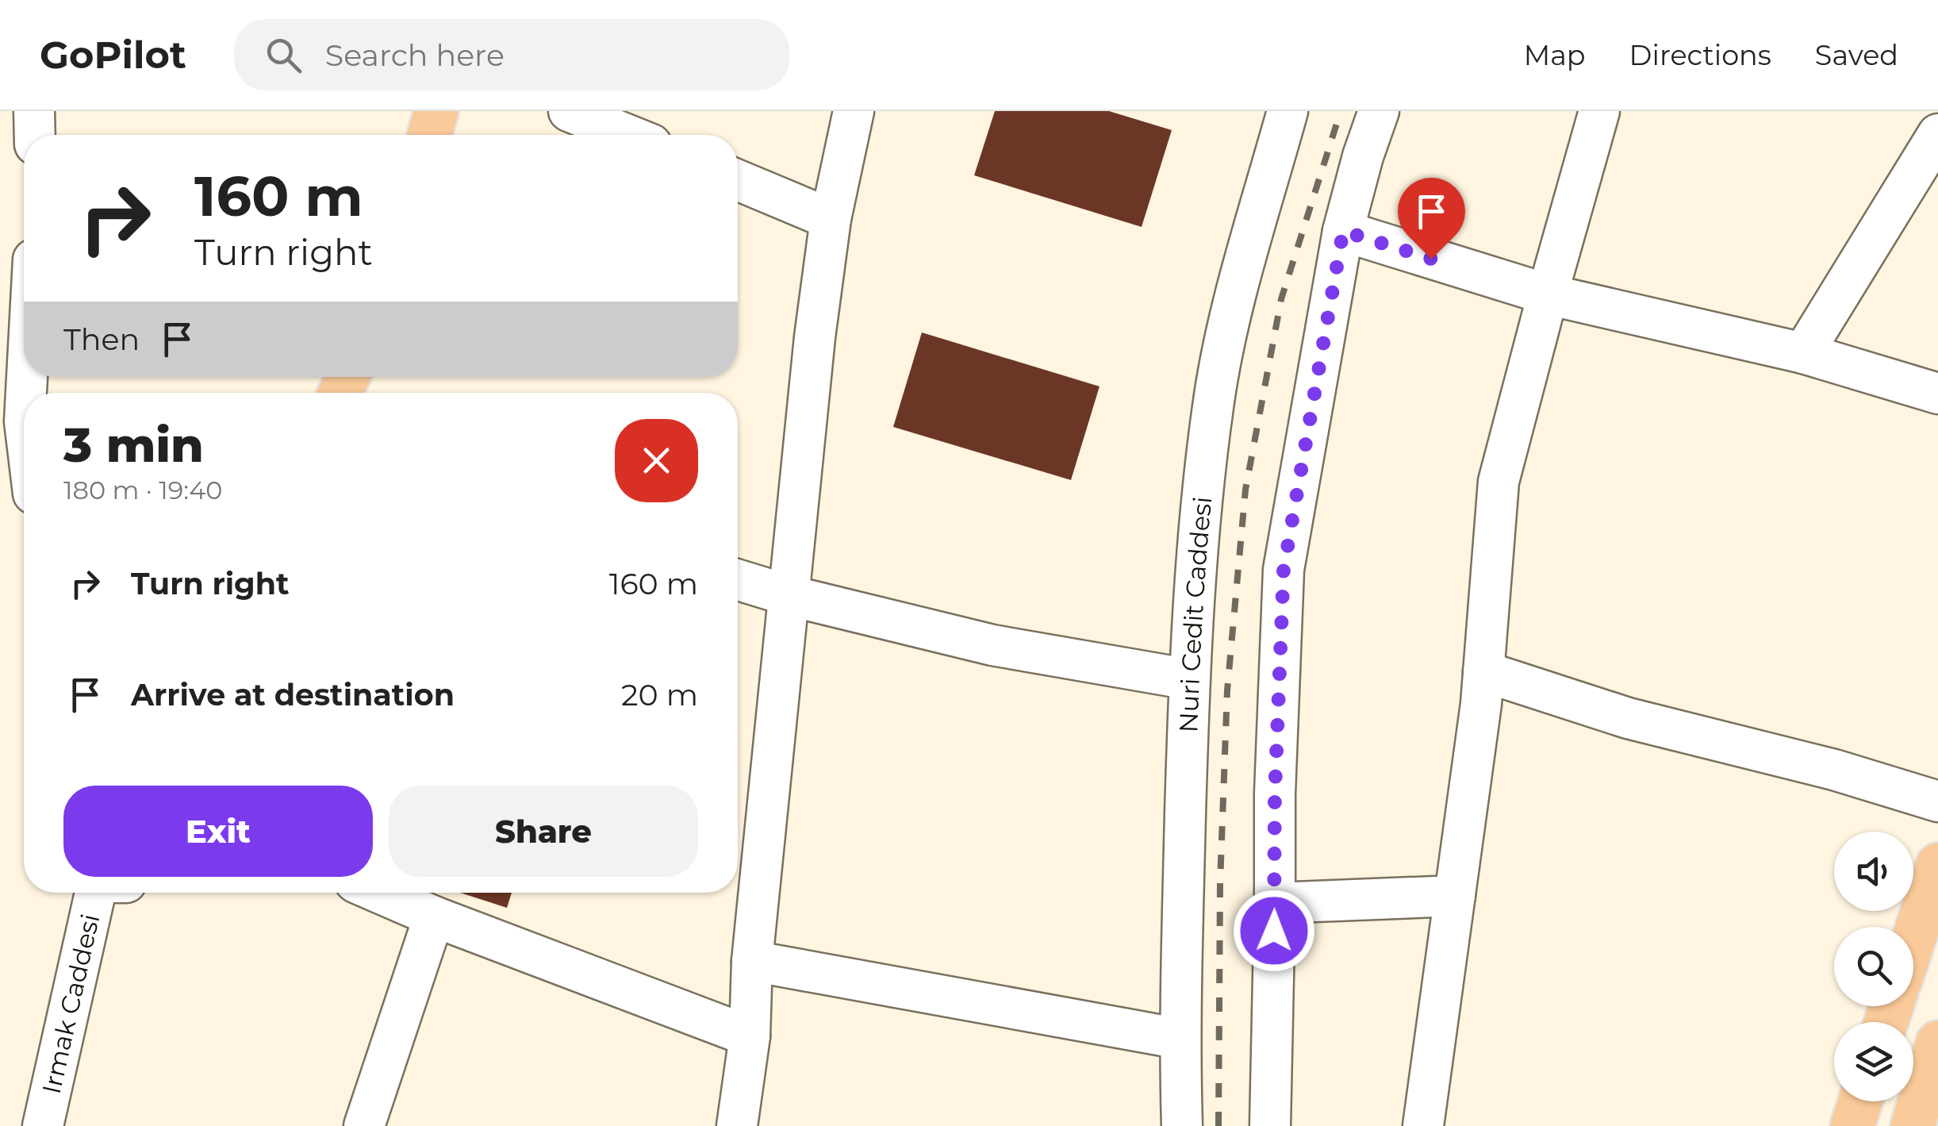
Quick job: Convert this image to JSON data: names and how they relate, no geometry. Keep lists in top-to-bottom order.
{
  "streets": {
    "street": ["Nuri Cedit Caddesi", "Irmak Caddesi"]
  },
  "page": {
    "header": "GoPilot",
    "search": "Search here",
    "nav": ["Map", "Directions", "Saved"],
    "turn": ["160 m", "Turn right"],
    "then": "Then",
    "heading": ["3 min", "180 m · 19:40"],
    "list": [
      {
        "name": "Turn right",
        "value": "160 m"
      },
      {
        "name": "Arrive at destination",
        "value": "20 m"
      }
    ],
    "buttons": ["Exit", "Share"]
  }
}
